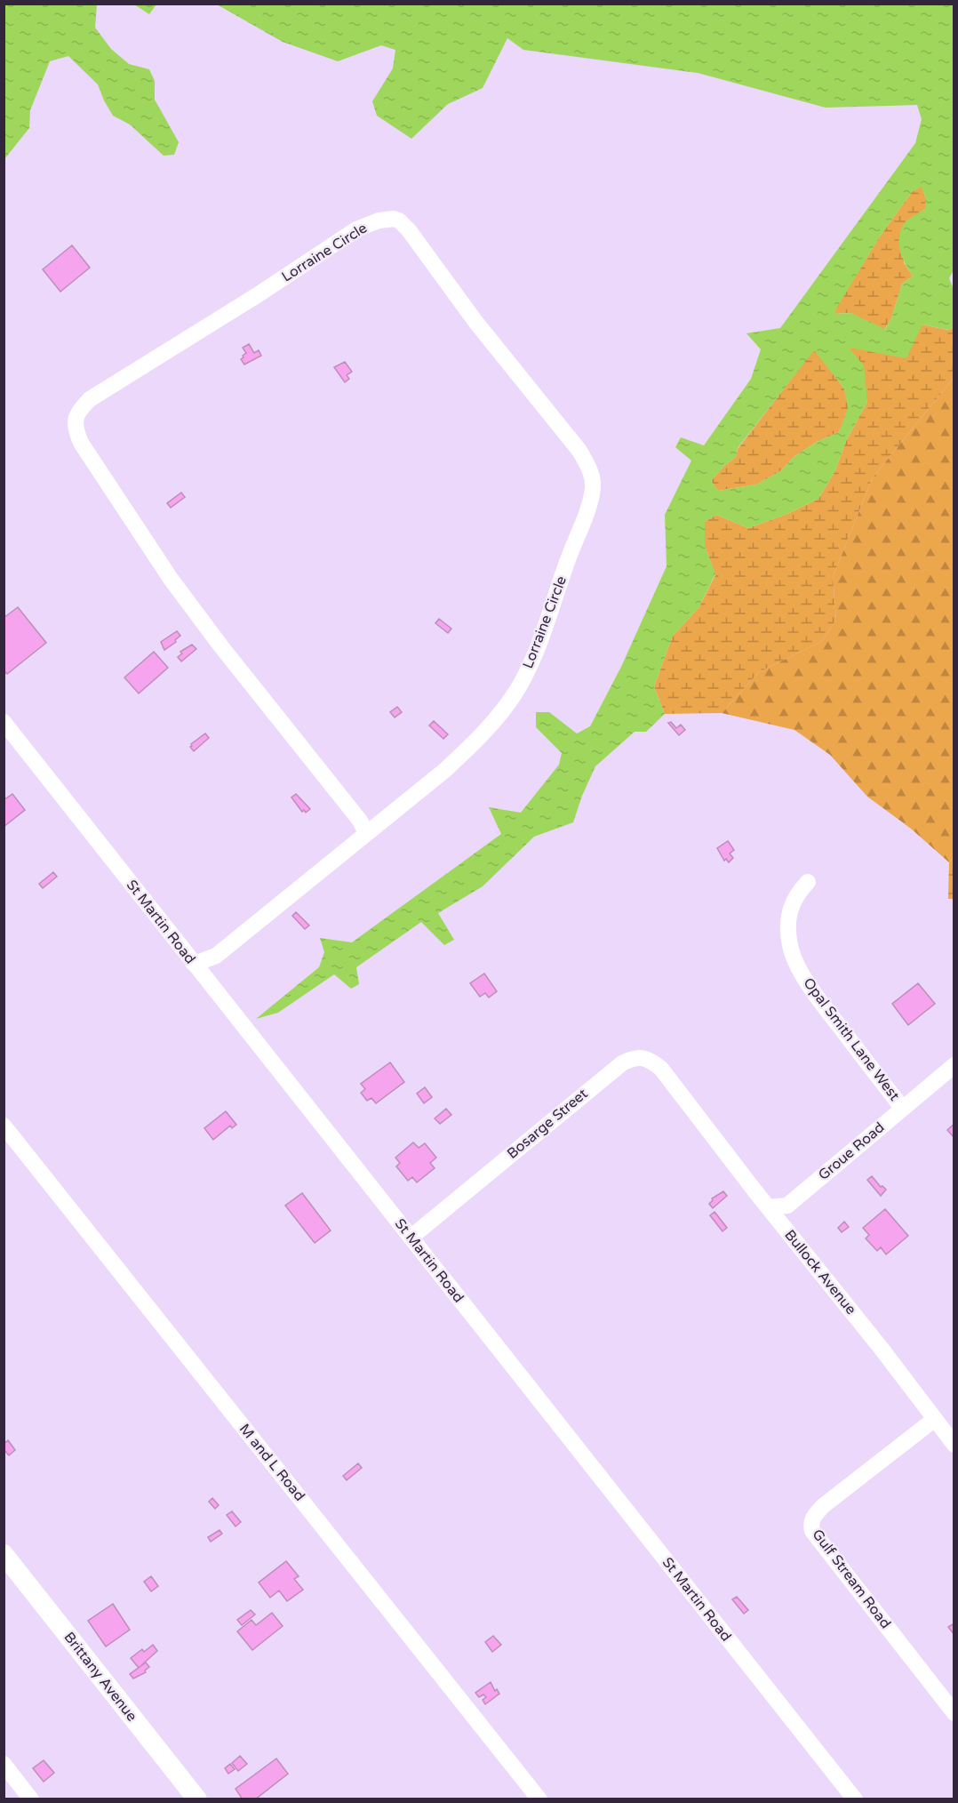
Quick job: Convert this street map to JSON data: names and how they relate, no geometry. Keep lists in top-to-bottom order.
{
  "streets": {
    "street": [
      "Lorraine Circle",
      "St Martin Road",
      "Opal Smith Lane West",
      "Bosarge Street",
      "Groue Road",
      "Bullock Avenue",
      "M and L Road",
      "Gulf Stream Road",
      "Brittany Avenue"
    ]
  },
  "crossings": [
    ["Lorraine Circle", "St Martin Road"],
    ["St Martin Road", "Bosarge Street"],
    ["Opal Smith Lane West", "Groue Road"],
    ["Bosarge Street", "Bullock Avenue"],
    ["Groue Road", "Bullock Avenue"],
    ["Bullock Avenue", "Gulf Stream Road"]
  ]
}
